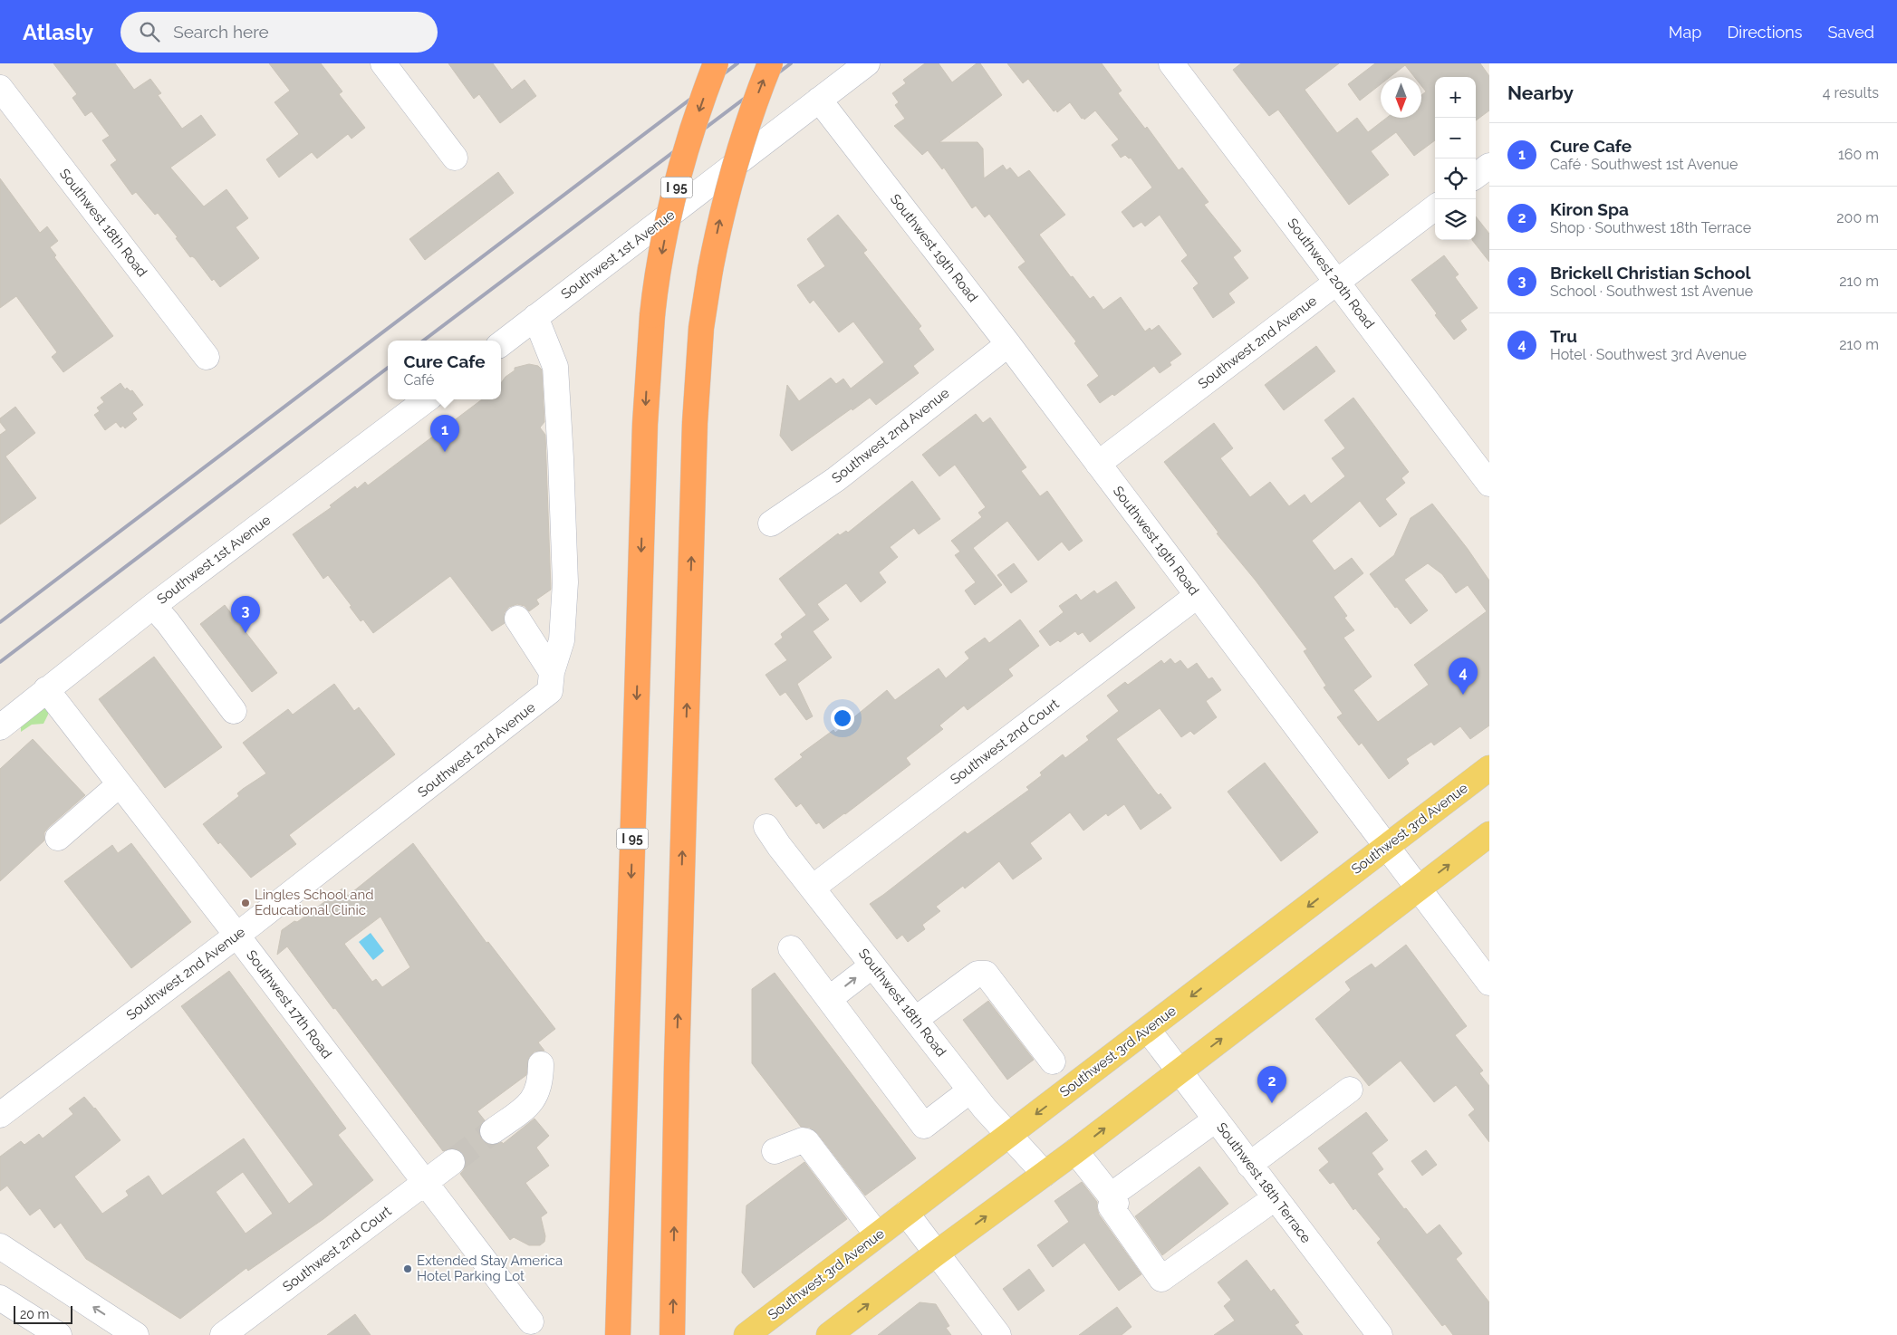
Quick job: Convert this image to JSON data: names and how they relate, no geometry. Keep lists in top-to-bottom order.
{
  "streets": {
    "highway": ["I 95"],
    "main road": ["Southwest 3rd Avenue"],
    "street": [
      "Southwest 18th Road",
      "Southwest 19th Road",
      "Southwest 1st Avenue",
      "Southwest 20th Road",
      "Southwest 2nd Avenue",
      "Southwest 2nd Court",
      "Southwest 17th Road",
      "Southwest 18th Terrace"
    ]
  },
  "crossings": [
    ["Southwest 18th Road", "Southwest 2nd Court"],
    ["Southwest 18th Road", "Southwest 3rd Avenue"],
    ["Southwest 19th Road", "Southwest 1st Avenue"],
    ["Southwest 19th Road", "Southwest 2nd Avenue"],
    ["Southwest 19th Road", "Southwest 2nd Court"],
    ["Southwest 19th Road", "Southwest 3rd Avenue"],
    ["Southwest 1st Avenue", "Southwest 17th Road"],
    ["Southwest 20th Road", "Southwest 2nd Avenue"],
    ["Southwest 2nd Avenue", "Southwest 17th Road"],
    ["Southwest 2nd Court", "Southwest 17th Road"],
    ["Southwest 3rd Avenue", "Southwest 18th Terrace"]
  ],
  "places": ["Lingles School and Educational Clinic", "Extended Stay America Hotel Parking Lot"],
  "scale_bar": "20 m",
  "north": "bottom",
  "page": {
    "header": "Atlasly",
    "search": "Search here",
    "nav": ["Map", "Directions", "Saved"],
    "heading": ["Nearby", "4 results"],
    "map_buttons": ["+", "−"],
    "list": [
      {
        "mark": "1",
        "name": "Cure Cafe",
        "note": "Café · Southwest 1st Avenue",
        "value": "160 m"
      },
      {
        "mark": "2",
        "name": "Kiron Spa",
        "note": "Shop · Southwest 18th Terrace",
        "value": "200 m"
      },
      {
        "mark": "3",
        "name": "Brickell Christian School",
        "note": "School · Southwest 1st Avenue",
        "value": "210 m"
      },
      {
        "mark": "4",
        "name": "Tru",
        "note": "Hotel · Southwest 3rd Avenue",
        "value": "210 m"
      }
    ],
    "popup": ["Cure Cafe", "Café"],
    "pins": [
      "1",
      "3",
      "4",
      "2"
    ],
    "scale": "20 m"
  }
}
